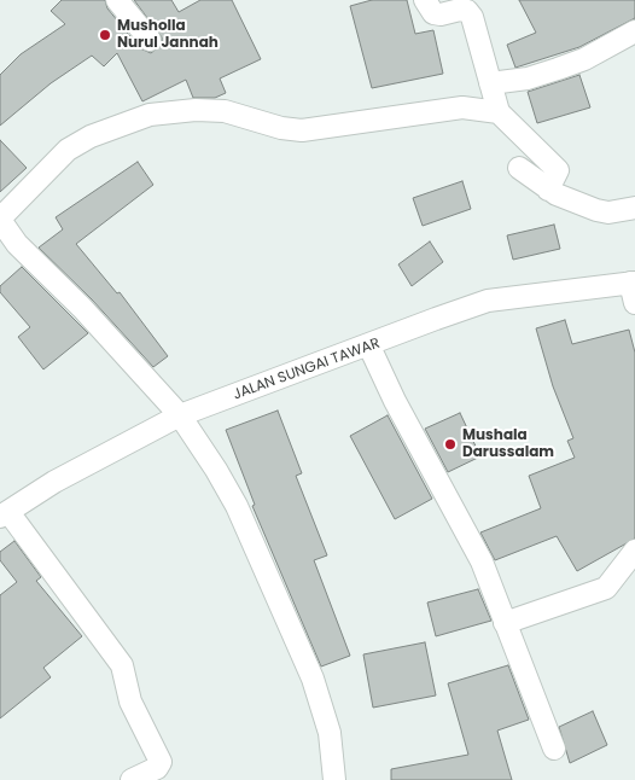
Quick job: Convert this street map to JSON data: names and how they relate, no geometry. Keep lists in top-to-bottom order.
{
  "streets": {
    "street": ["JALAN SUNGAI TAWAR"]
  },
  "places": ["Musholla Nurul Jannah", "Mushala Darussalam"]
}
